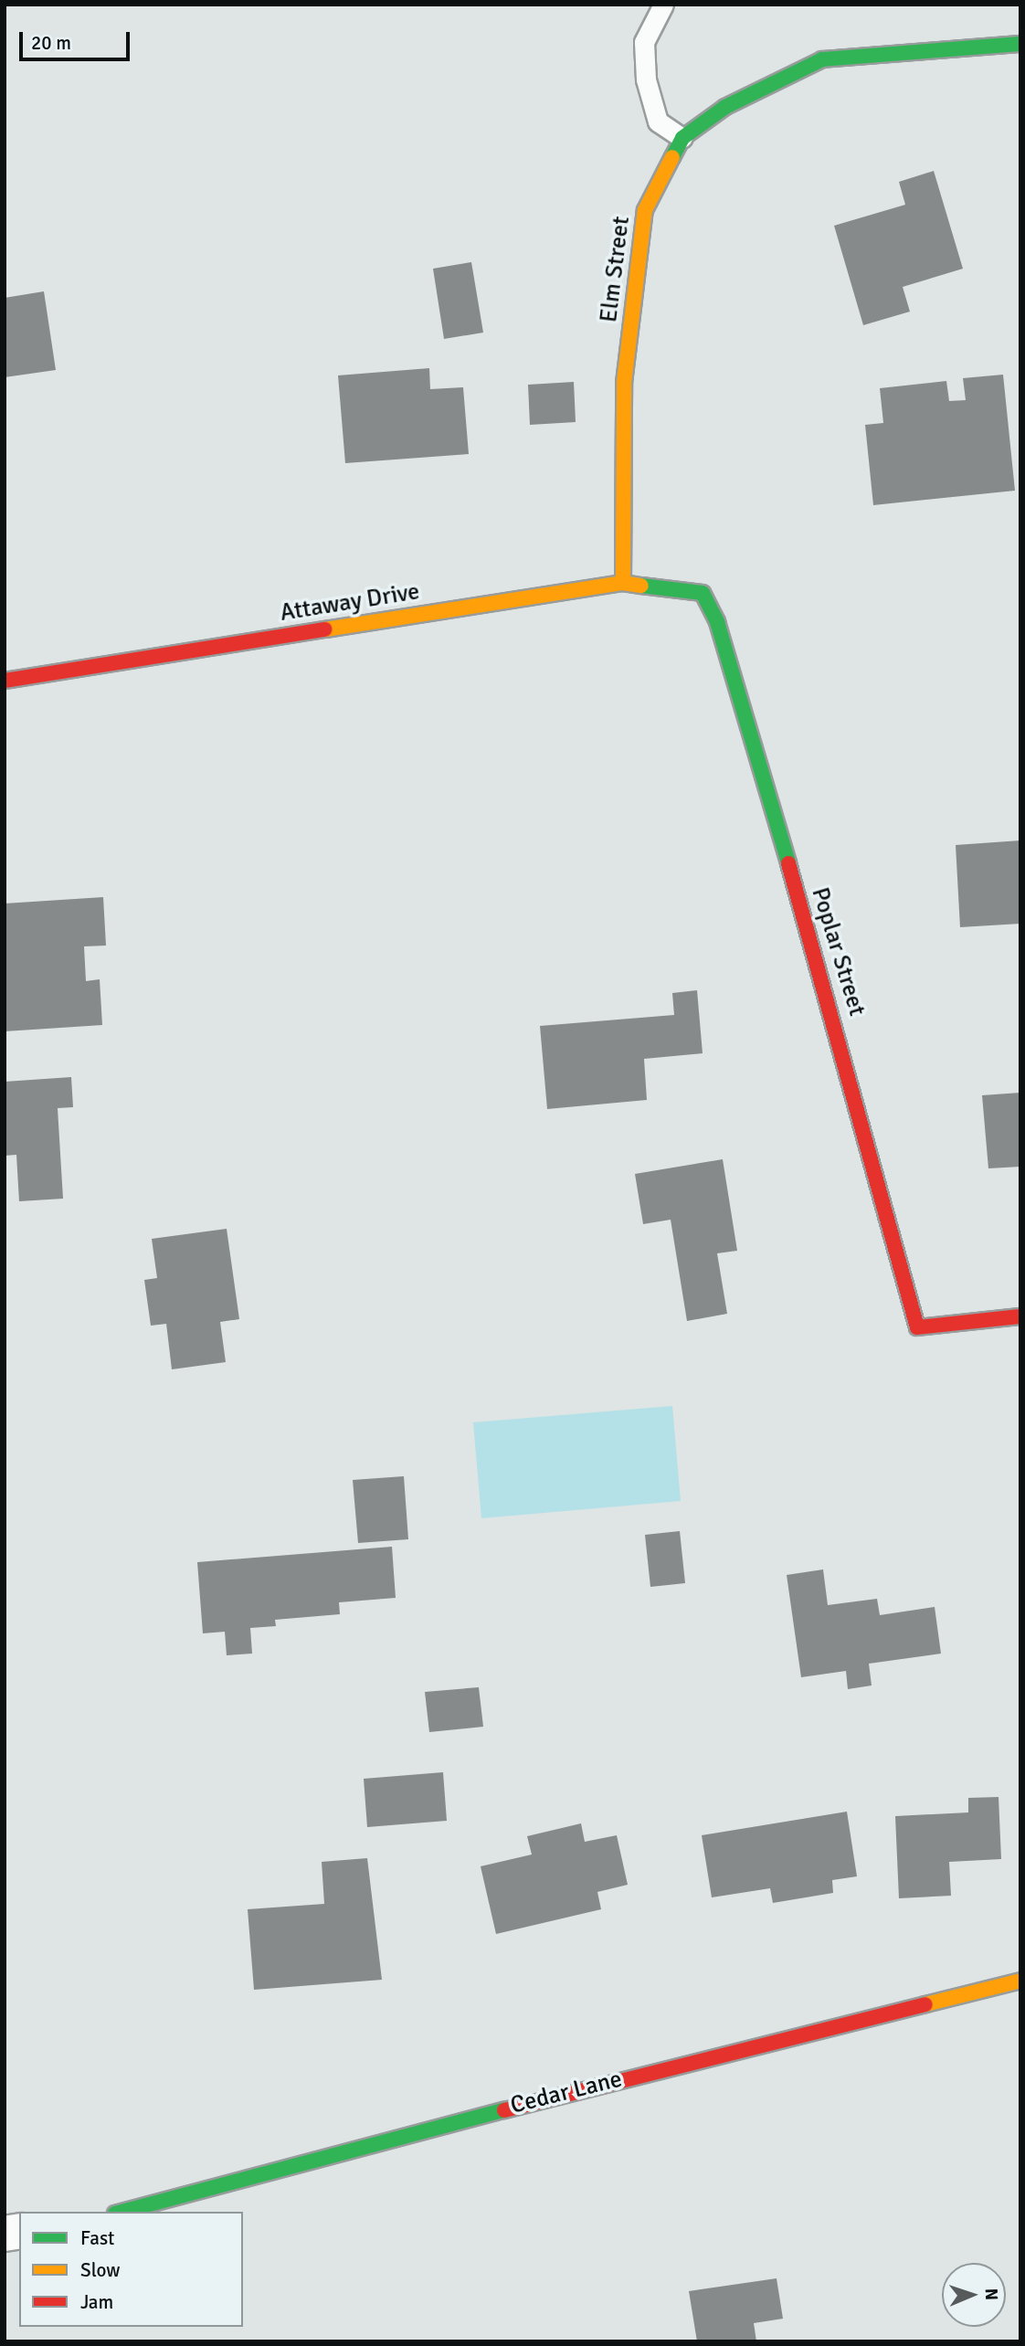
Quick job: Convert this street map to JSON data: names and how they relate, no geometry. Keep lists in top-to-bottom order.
{
  "streets": {
    "street": [
      "Elm Street",
      "Attaway Drive",
      "Poplar Street",
      "Cedar Lane"
    ]
  },
  "crossings": [
    ["Elm Street", "Attaway Drive"],
    ["Attaway Drive", "Poplar Street"]
  ],
  "legend": ["Fast", "Slow", "Jam"],
  "scale_bar": "20 m",
  "north": "right"
}
